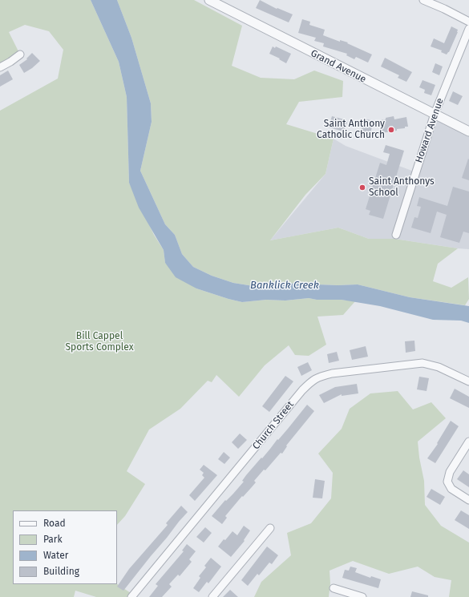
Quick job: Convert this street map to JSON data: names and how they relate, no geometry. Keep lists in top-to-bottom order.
{
  "streets": {
    "street": ["Grand Avenue", "Howard Avenue", "Church Street"]
  },
  "crossings": [
    ["Grand Avenue", "Howard Avenue"]
  ],
  "water": ["Banklick Creek"],
  "parks": ["Bill Cappel Sports Complex"],
  "places": ["Saint Anthony Catholic Church", "Saint Anthonys School"],
  "legend": [
    "Road",
    "Park",
    "Water",
    "Building"
  ]
}
